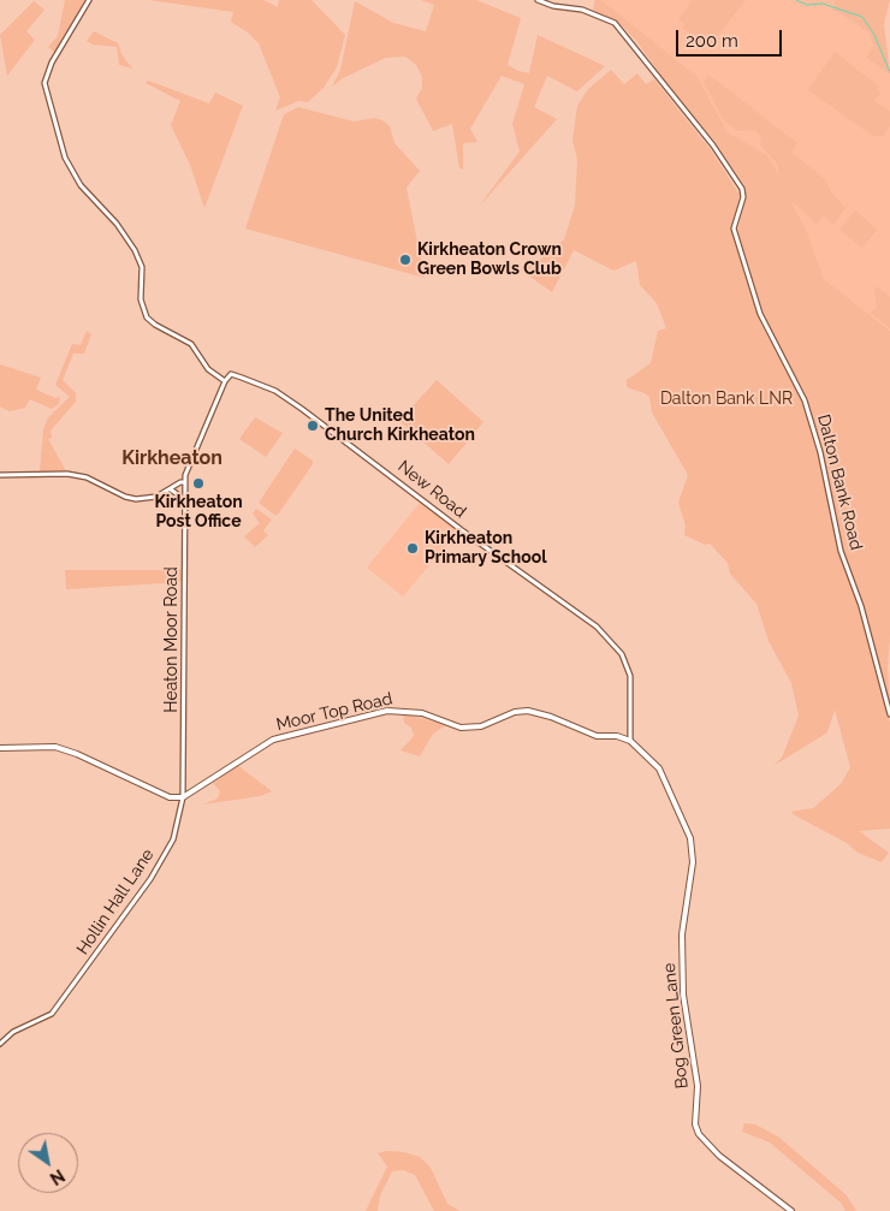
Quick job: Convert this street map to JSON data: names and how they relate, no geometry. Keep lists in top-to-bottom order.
{
  "streets": {
    "main road": ["Moor Top Road", "Bog Green Lane"],
    "street": [
      "Dalton Bank Road",
      "New Road",
      "Heaton Moor Road",
      "Hollin Hall Lane"
    ]
  },
  "crossings": [
    ["New Road", "Heaton Moor Road"],
    ["New Road", "Moor Top Road"],
    ["New Road", "Bog Green Lane"],
    ["Heaton Moor Road", "Moor Top Road"],
    ["Heaton Moor Road", "Hollin Hall Lane"],
    ["Moor Top Road", "Hollin Hall Lane"],
    ["Moor Top Road", "Bog Green Lane"]
  ],
  "districts": ["Kirkheaton"],
  "parks": ["Dalton Bank LNR"],
  "places": [
    "Kirkheaton Crown Green Bowls Club",
    "The United Church Kirkheaton",
    "Kirkheaton Post Office",
    "Kirkheaton Primary School"
  ],
  "scale_bar": "200 m",
  "north": "bottom right"
}
